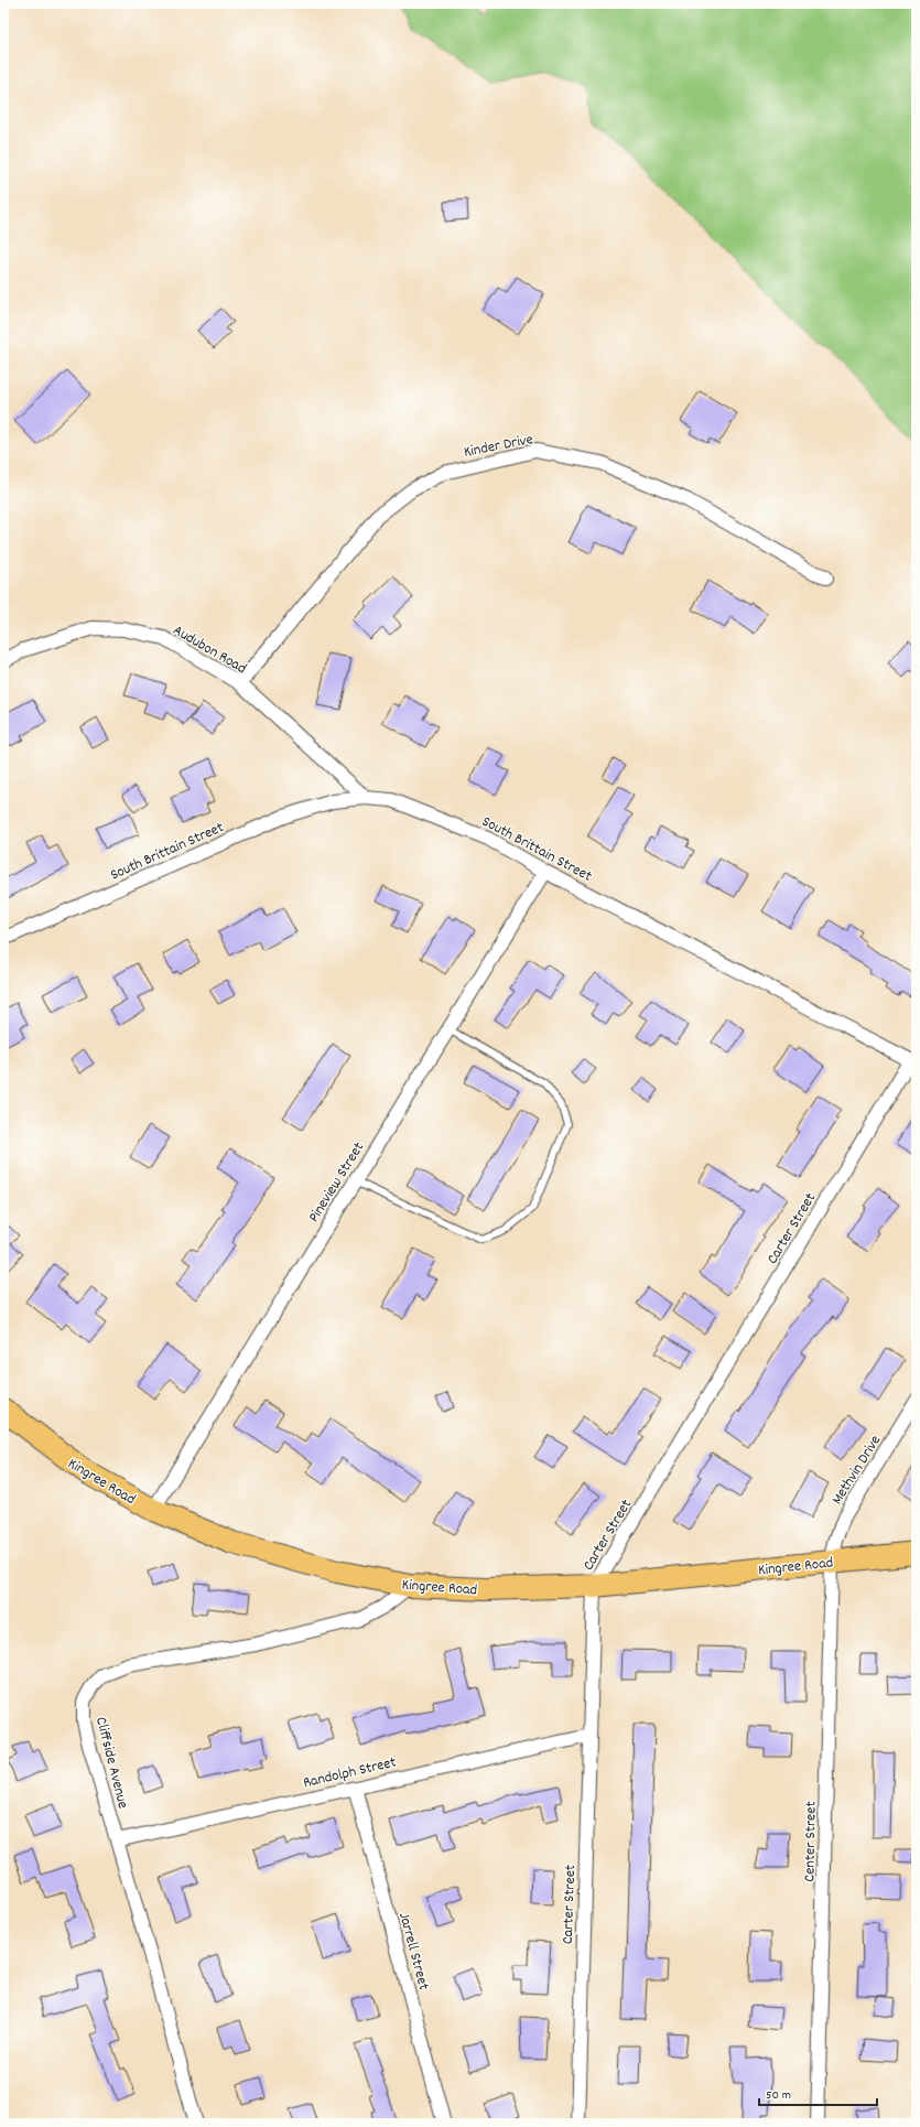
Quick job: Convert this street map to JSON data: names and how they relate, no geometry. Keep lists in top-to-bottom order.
{
  "streets": {
    "main road": ["Kingree Road"],
    "street": [
      "Kinder Drive",
      "Audubon Road",
      "South Brittain Street",
      "Pineview Street",
      "Carter Street",
      "Methvin Drive",
      "Cliffside Avenue",
      "Randolph Street",
      "Center Street",
      "Jarrell Street"
    ]
  },
  "crossings": [
    ["Kinder Drive", "Audubon Road"],
    ["Audubon Road", "South Brittain Street"],
    ["South Brittain Street", "Pineview Street"],
    ["South Brittain Street", "Carter Street"],
    ["Pineview Street", "Kingree Road"],
    ["Carter Street", "Kingree Road"],
    ["Carter Street", "Randolph Street"],
    ["Methvin Drive", "Kingree Road"],
    ["Methvin Drive", "Center Street"],
    ["Kingree Road", "Cliffside Avenue"],
    ["Kingree Road", "Center Street"],
    ["Cliffside Avenue", "Randolph Street"],
    ["Randolph Street", "Jarrell Street"]
  ],
  "scale_bar": "50 m"
}
